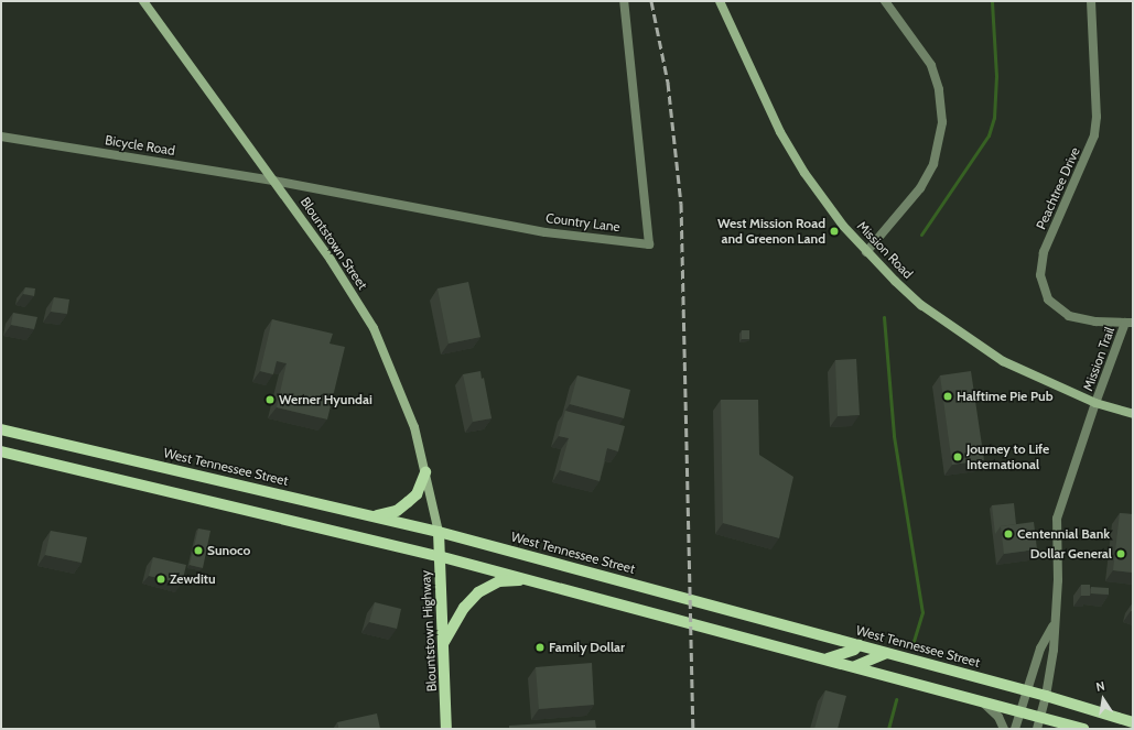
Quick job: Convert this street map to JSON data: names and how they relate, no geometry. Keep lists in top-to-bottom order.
{
  "streets": {
    "main road": [
      "Blountstown Street",
      "Mission Road",
      "West Tennessee Street",
      "Blountstown Highway"
    ],
    "street": [
      "Bicycle Road",
      "Peachtree Drive",
      "Country Lane",
      "Mission Trail"
    ]
  },
  "crossings": [
    ["Bicycle Road", "Country Lane"],
    ["Bicycle Road", "Blountstown Street"],
    ["Peachtree Drive", "Mission Trail"],
    ["Country Lane", "Blountstown Street"],
    ["Blountstown Street", "West Tennessee Street"],
    ["Blountstown Street", "Blountstown Highway"],
    ["Mission Road", "Mission Trail"],
    ["Mission Trail", "West Tennessee Street"],
    ["West Tennessee Street", "Blountstown Highway"]
  ],
  "places": [
    "West Mission Road and Greenon Land",
    "Halftime Pie Pub",
    "Werner Hyundai",
    "Journey to Life International",
    "Centennial Bank",
    "Sunoco",
    "Dollar General",
    "Zewditu",
    "Family Dollar"
  ],
  "north": "top"
}
